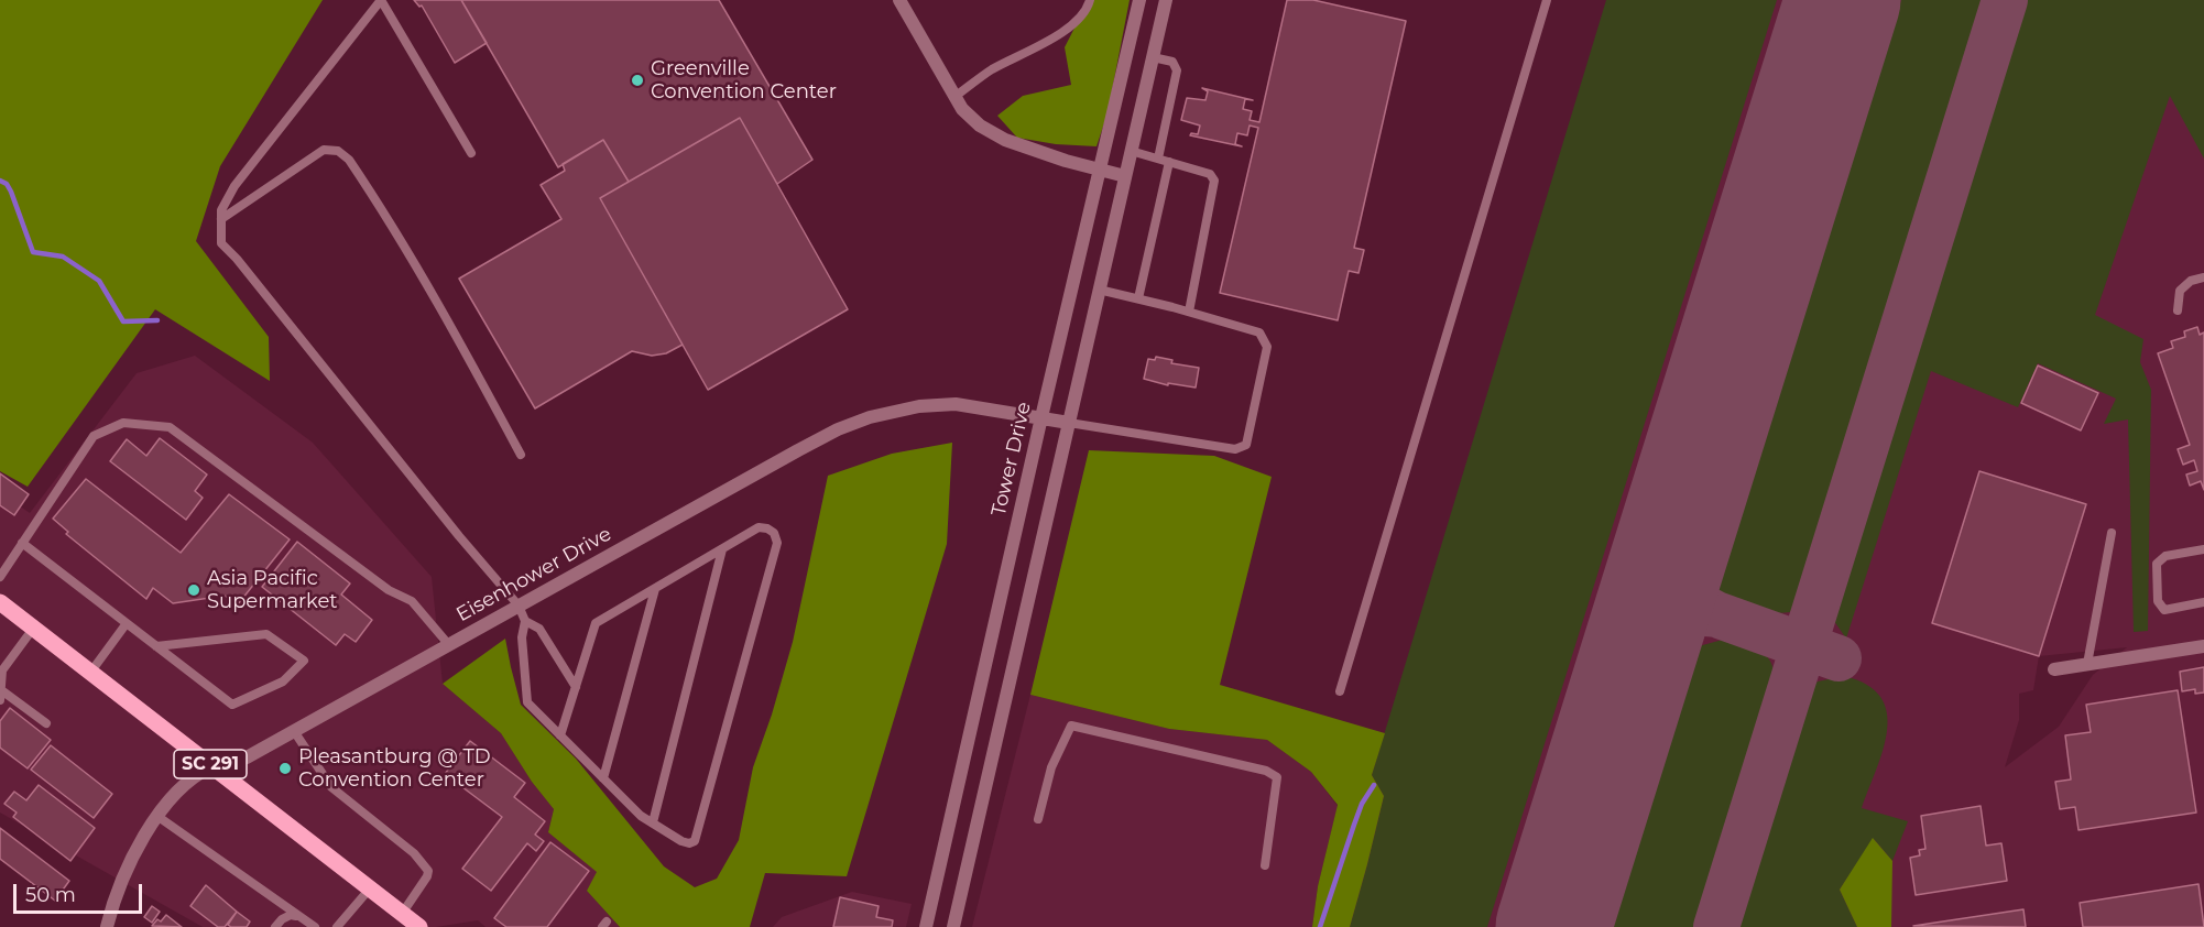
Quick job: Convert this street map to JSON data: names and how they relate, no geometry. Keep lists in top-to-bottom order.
{
  "streets": {
    "main road": ["SC 291"],
    "street": ["Tower Drive", "Eisenhower Drive"]
  },
  "crossings": [
    ["Tower Drive", "Eisenhower Drive"],
    ["Eisenhower Drive", "SC 291"]
  ],
  "places": ["Greenville Convention Center", "Asia Pacific Supermarket", "Pleasantburg @ TD Convention Center"],
  "scale_bar": "50 m"
}
